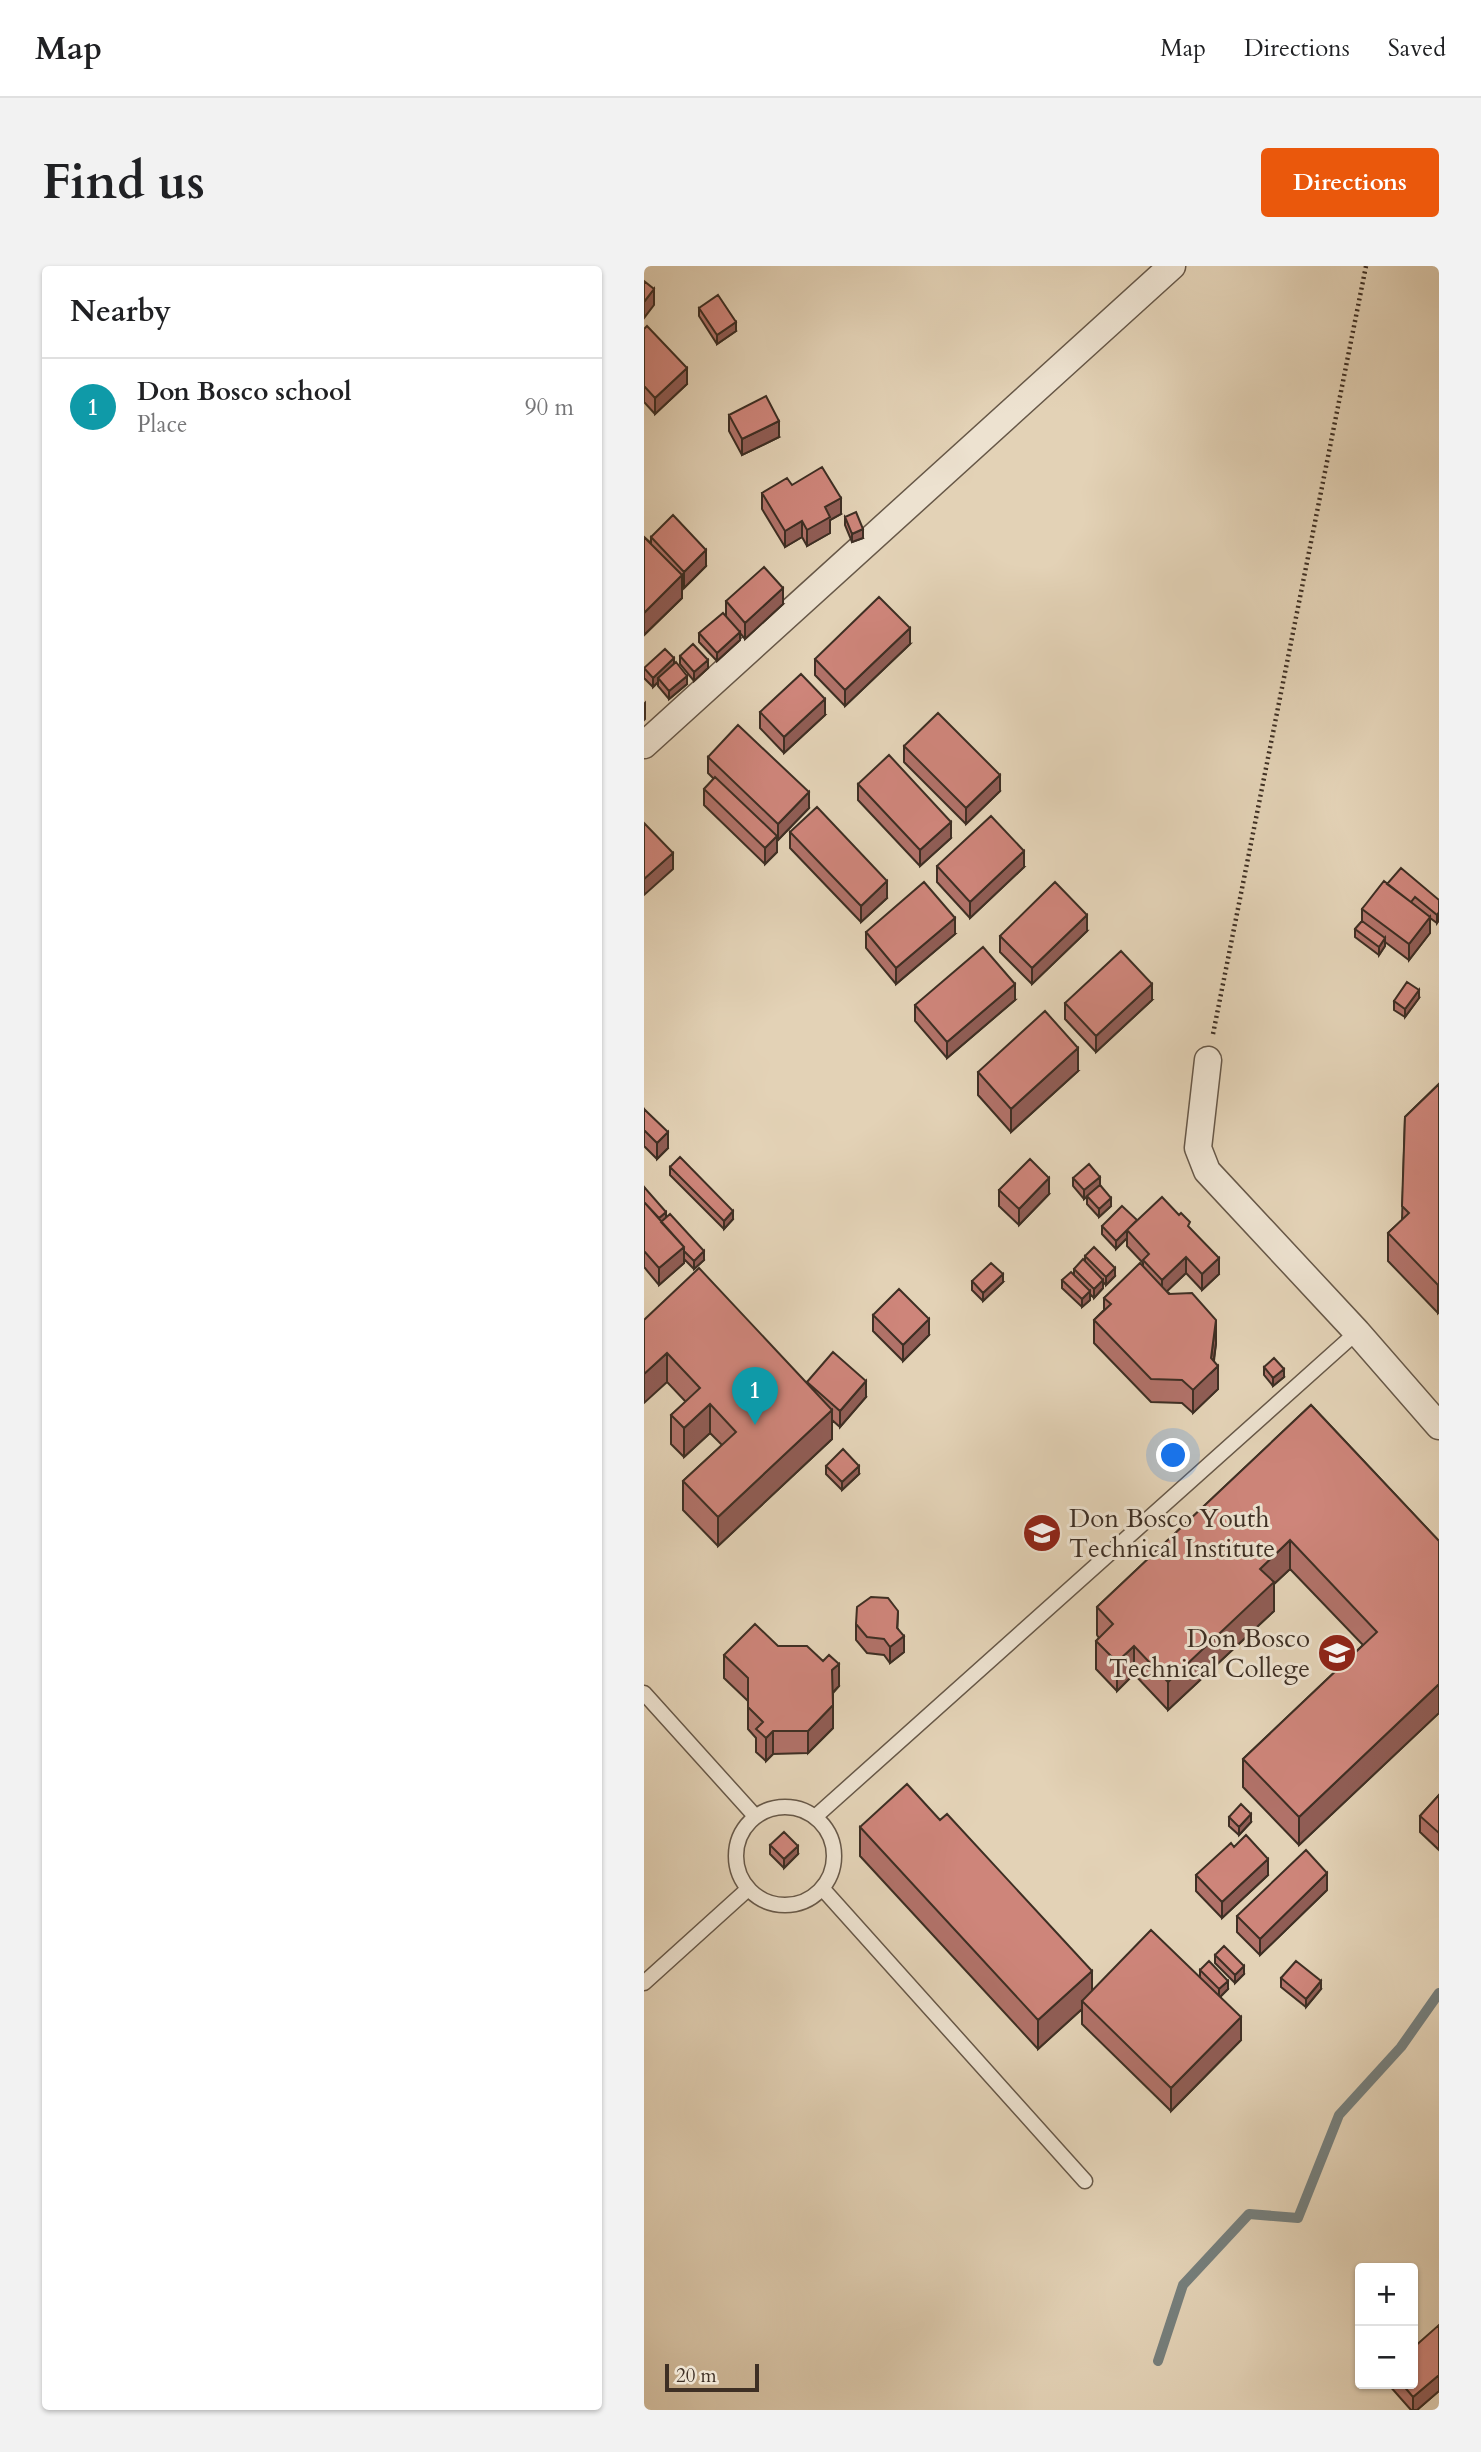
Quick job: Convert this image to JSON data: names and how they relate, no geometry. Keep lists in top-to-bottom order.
{
  "places": {
    "school or university": ["Don Bosco Youth Technical Institute", "Don Bosco Technical College"]
  },
  "scale_bar": "20 m",
  "page": {
    "header": "Map",
    "nav": ["Map", "Directions", "Saved"],
    "buttons": "Directions",
    "title": "Find us",
    "heading": "Nearby",
    "list": [
      {
        "mark": "1",
        "name": "Don Bosco school",
        "note": "Place",
        "value": "90 m"
      }
    ],
    "pins": "1",
    "map_buttons": ["+", "−"],
    "scale": "20 m"
  }
}
